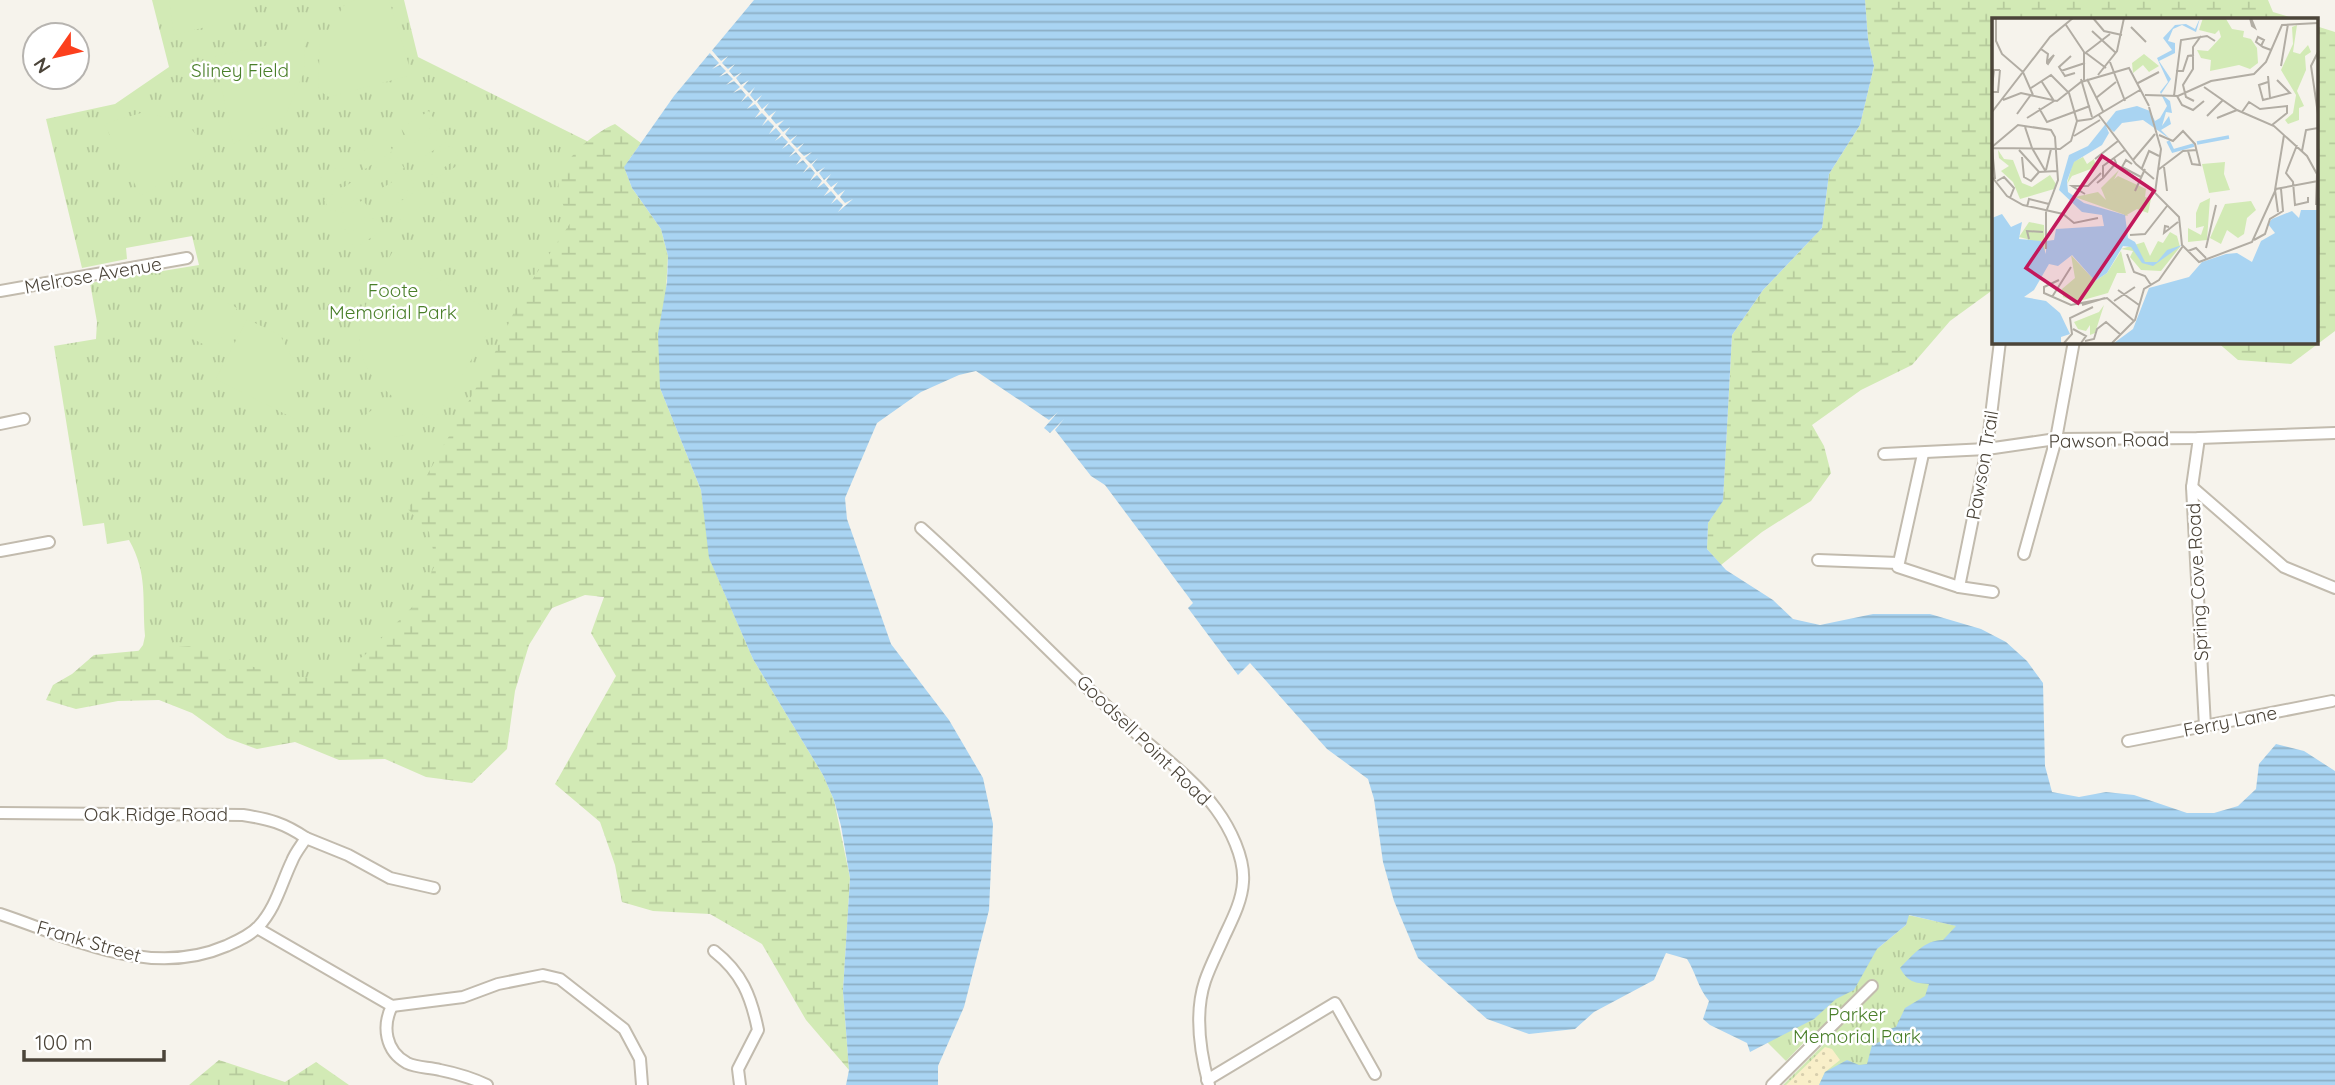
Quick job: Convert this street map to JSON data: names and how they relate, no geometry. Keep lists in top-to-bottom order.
{
  "streets": {
    "street": [
      "Melrose Avenue",
      "Pawson Road",
      "Pawson Trail",
      "Spring Cove Road",
      "Ferry Lane",
      "Goodsell Point Road",
      "Oak Ridge Road",
      "Frank Street"
    ]
  },
  "crossings": [
    ["Pawson Road", "Pawson Trail"],
    ["Pawson Road", "Spring Cove Road"],
    ["Spring Cove Road", "Ferry Lane"]
  ],
  "parks": ["Sliney Field", "Foote Memorial Park", "Parker Memorial Park"],
  "scale_bar": "100 m",
  "north": "bottom left"
}
